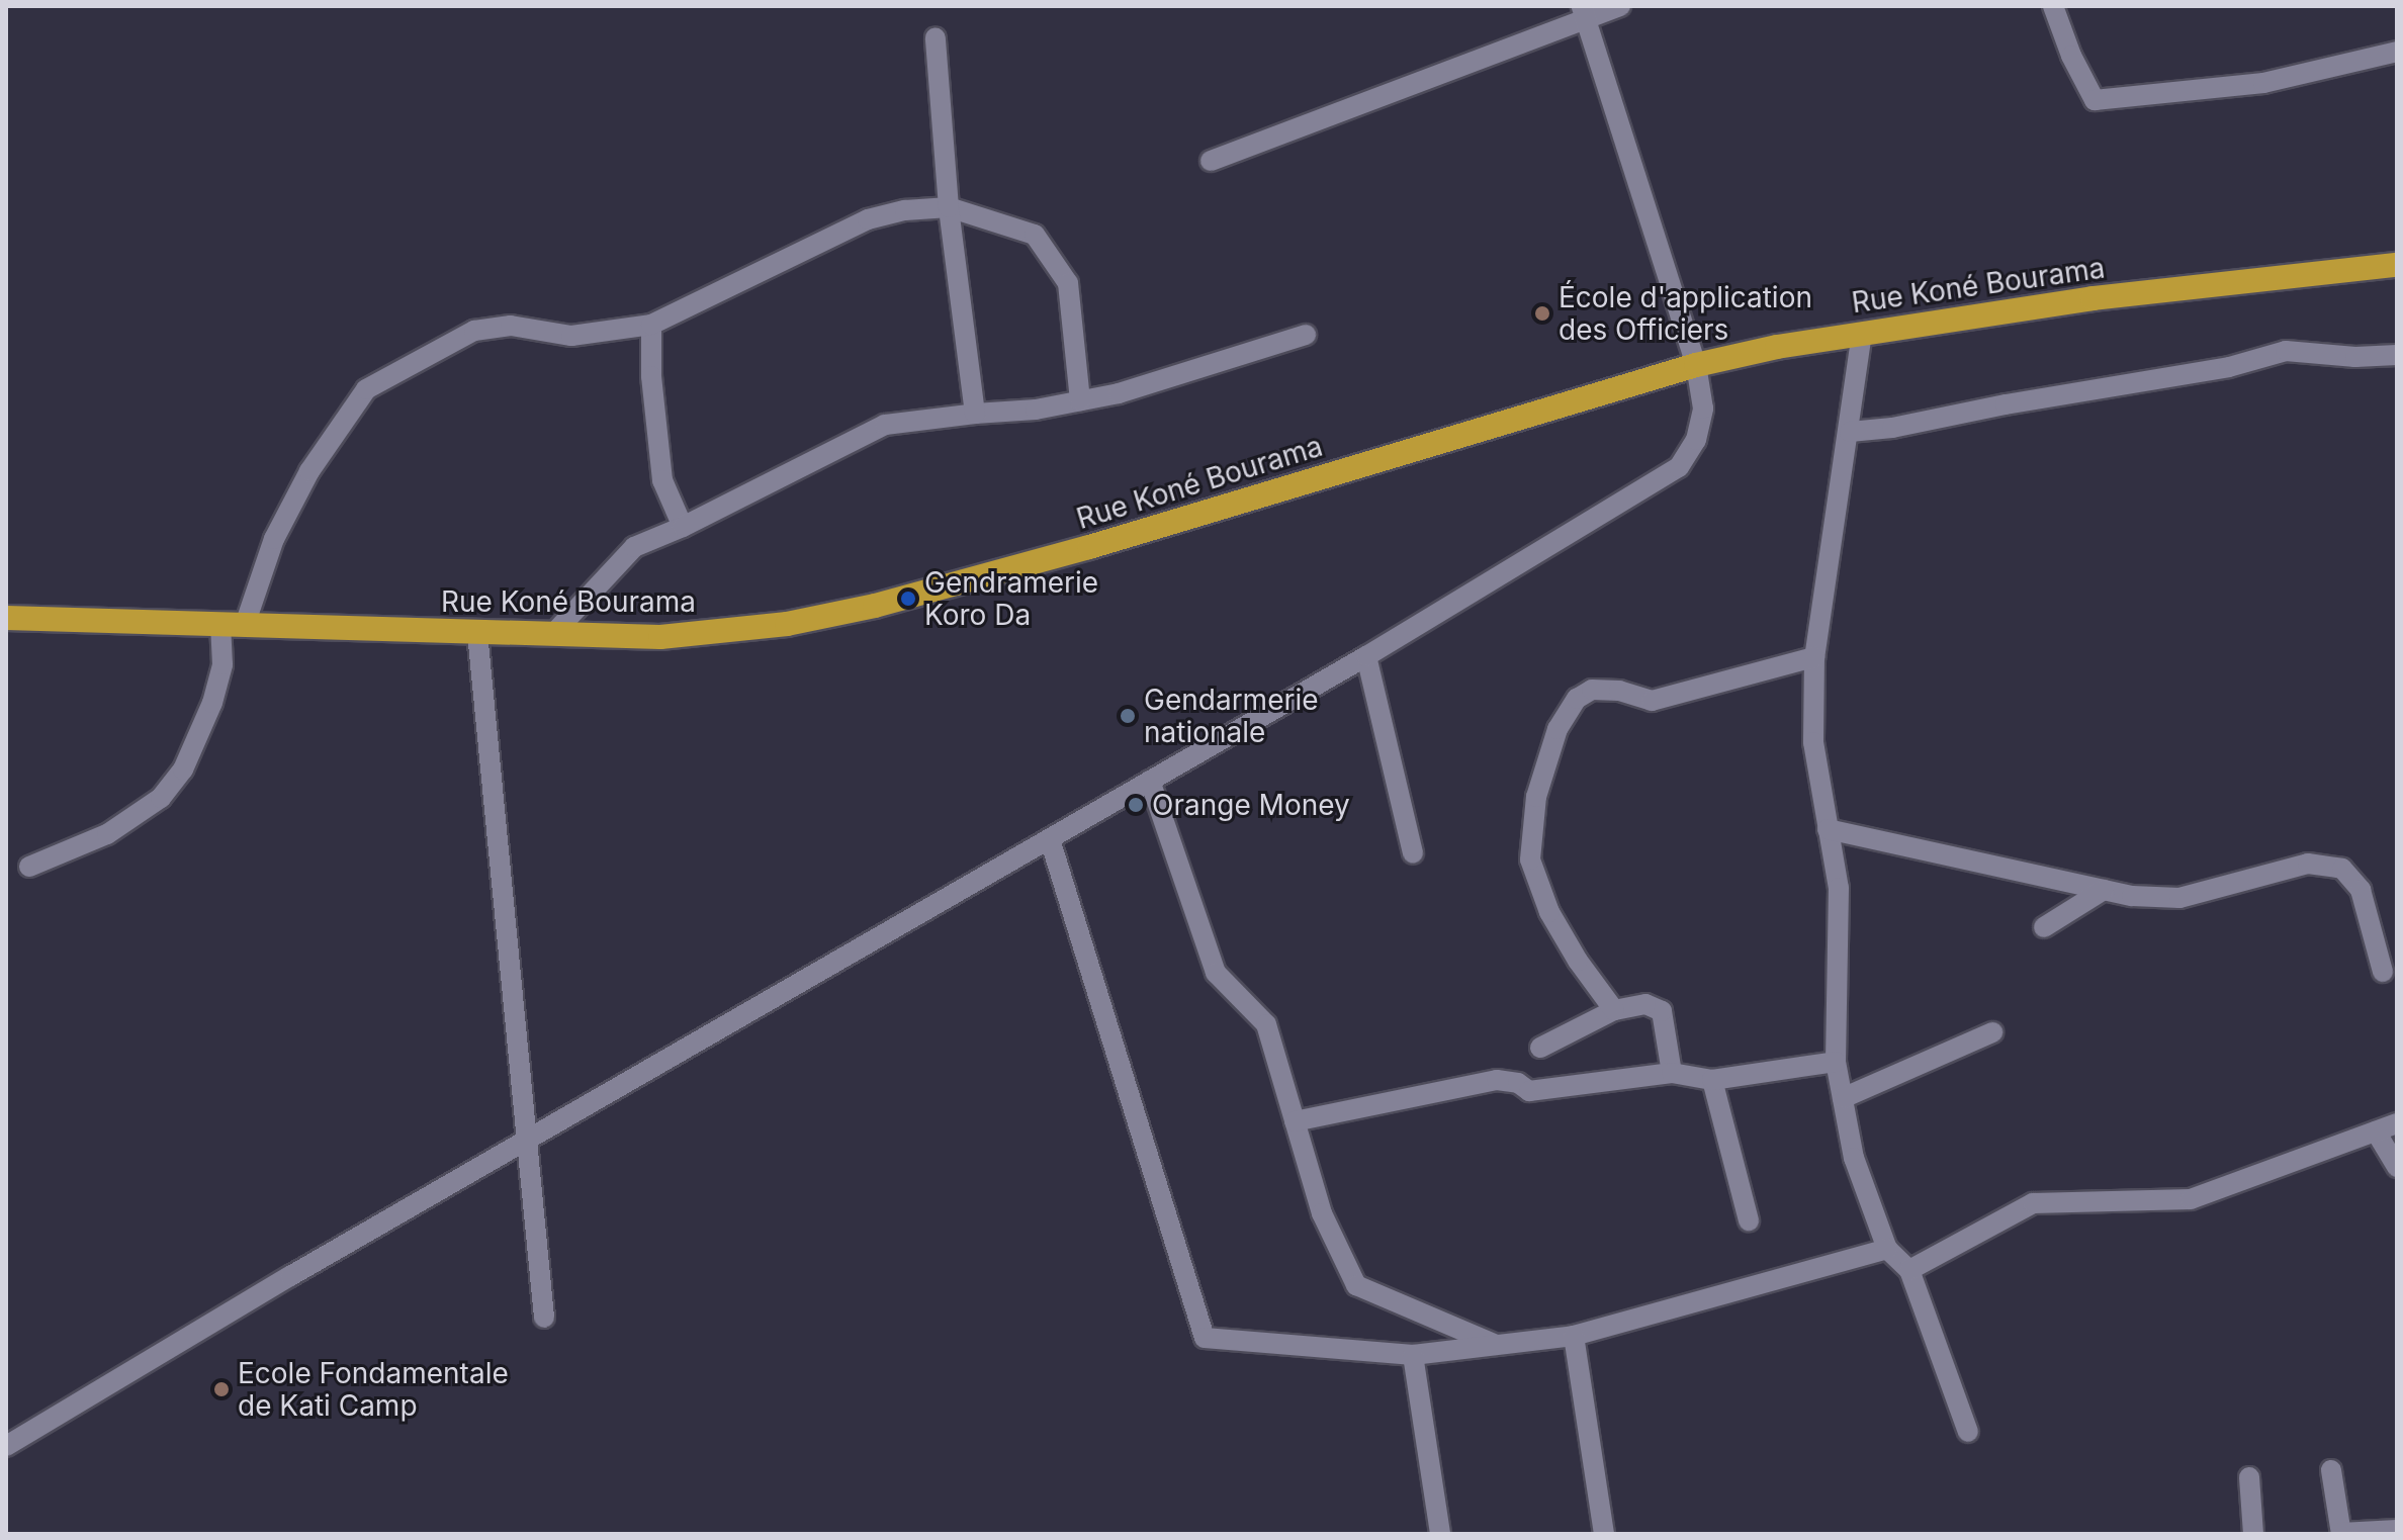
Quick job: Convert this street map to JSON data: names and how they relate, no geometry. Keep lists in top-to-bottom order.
{
  "streets": {
    "highway": ["Rue Koné Bourama"]
  },
  "places": [
    "École d'application des Officiers",
    "Gendramerie Koro Da",
    "Gendarmerie nationale",
    "Orange Money",
    "Ecole Fondamentale de Kati Camp"
  ]
}
